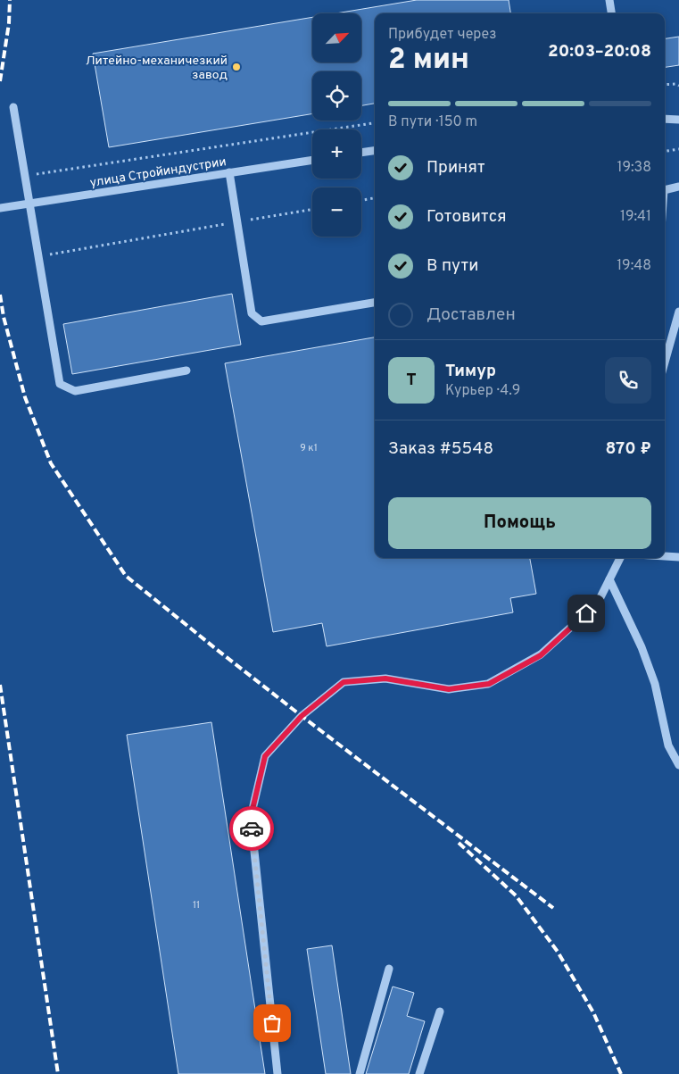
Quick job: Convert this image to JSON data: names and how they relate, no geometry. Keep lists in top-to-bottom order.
{
  "streets": {
    "street": ["улица Стройиндустрии"]
  },
  "places": ["Литейно-механичезкий завод"],
  "house_numbers": ["9 к1", "11"],
  "north": "top right",
  "page": {
    "map_buttons": ["+", "−"],
    "heading": ["2 мин", "Прибудет через", "20:03–20:08"],
    "panel": [
      "Тимур",
      "Курьер · 4.9",
      "Заказ #5548",
      "870 ₽"
    ],
    "bar": "В пути · 150 m",
    "list": [
      ["Принят", "19:38"],
      ["Готовится", "19:41"],
      ["В пути", "19:48"],
      "Доставлен"
    ],
    "round": "Т",
    "buttons": "Помощь"
  }
}
